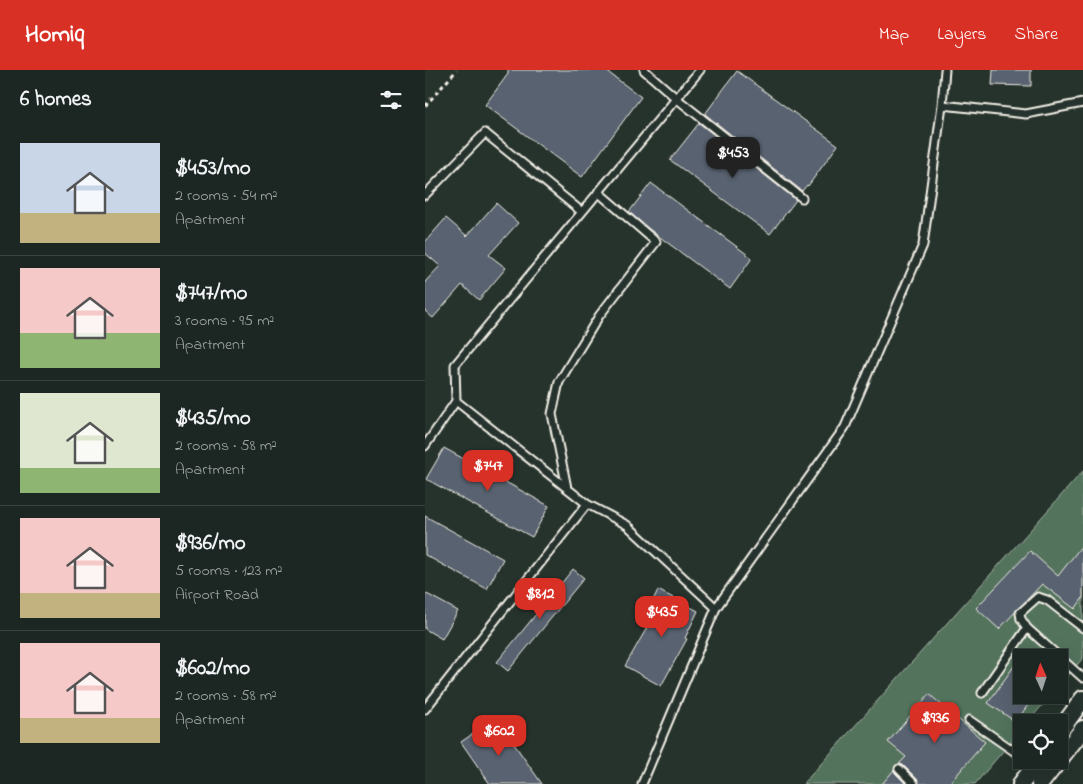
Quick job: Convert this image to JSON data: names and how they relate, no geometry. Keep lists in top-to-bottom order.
{
  "north": "top",
  "page": {
    "header": "Homiq",
    "nav": ["Map", "Layers", "Share"],
    "heading": "6 homes",
    "list": [
      {
        "name": "$453/mo",
        "note": "2 rooms · 54 m² · Apartment"
      },
      {
        "name": "$747/mo",
        "note": "3 rooms · 95 m² · Apartment"
      },
      {
        "name": "$435/mo",
        "note": "2 rooms · 58 m² · Apartment"
      },
      {
        "name": "$936/mo",
        "note": "5 rooms · 123 m² · Airport Road"
      },
      {
        "name": "$602/mo",
        "note": "2 rooms · 58 m² · Apartment"
      }
    ],
    "price": [
      "$453",
      "$747",
      "$812",
      "$435",
      "$936",
      "$602"
    ]
  }
}
